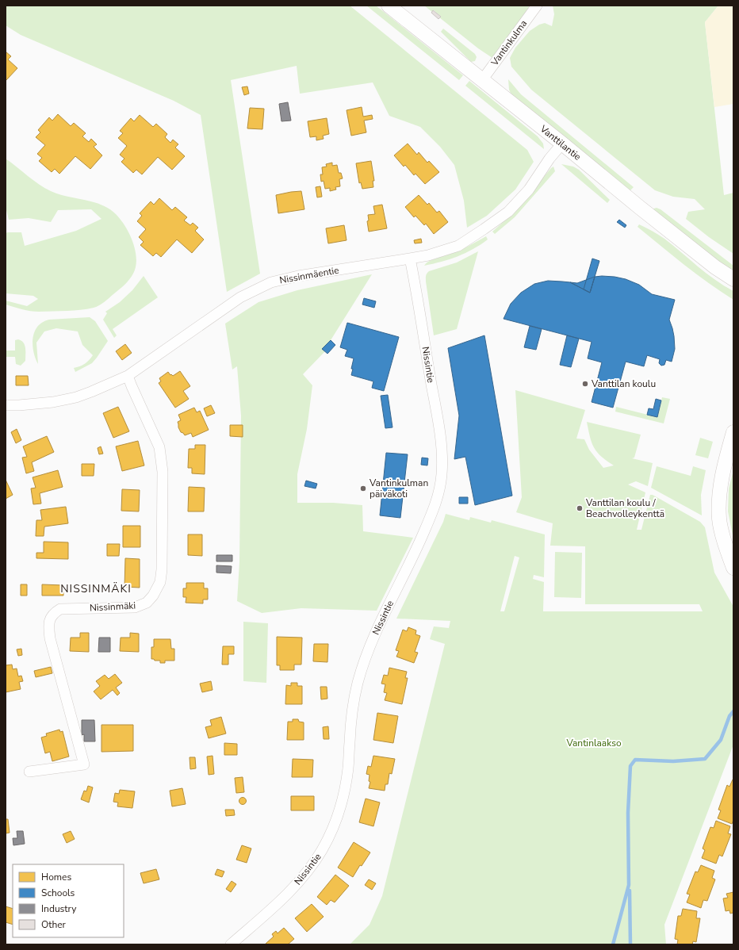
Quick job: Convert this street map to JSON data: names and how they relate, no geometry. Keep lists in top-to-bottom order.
{
  "streets": {
    "street": [
      "Vantinkulma",
      "Vanttilantie",
      "Nissinmäentie",
      "Nissintie",
      "Nissinmäki"
    ]
  },
  "crossings": [
    ["Vantinkulma", "Vanttilantie"],
    ["Vanttilantie", "Nissinmäentie"],
    ["Nissinmäentie", "Nissintie"],
    ["Nissinmäentie", "Nissinmäki"]
  ],
  "districts": ["NISSINMÄKI"],
  "parks": ["Vantinlaakso"],
  "places": ["Vanttilan koulu", "Vantinkulman päiväkoti", "Vanttilan koulu / Beachvolleykenttä"],
  "legend": [
    "Homes",
    "Schools",
    "Industry",
    "Other"
  ]
}
